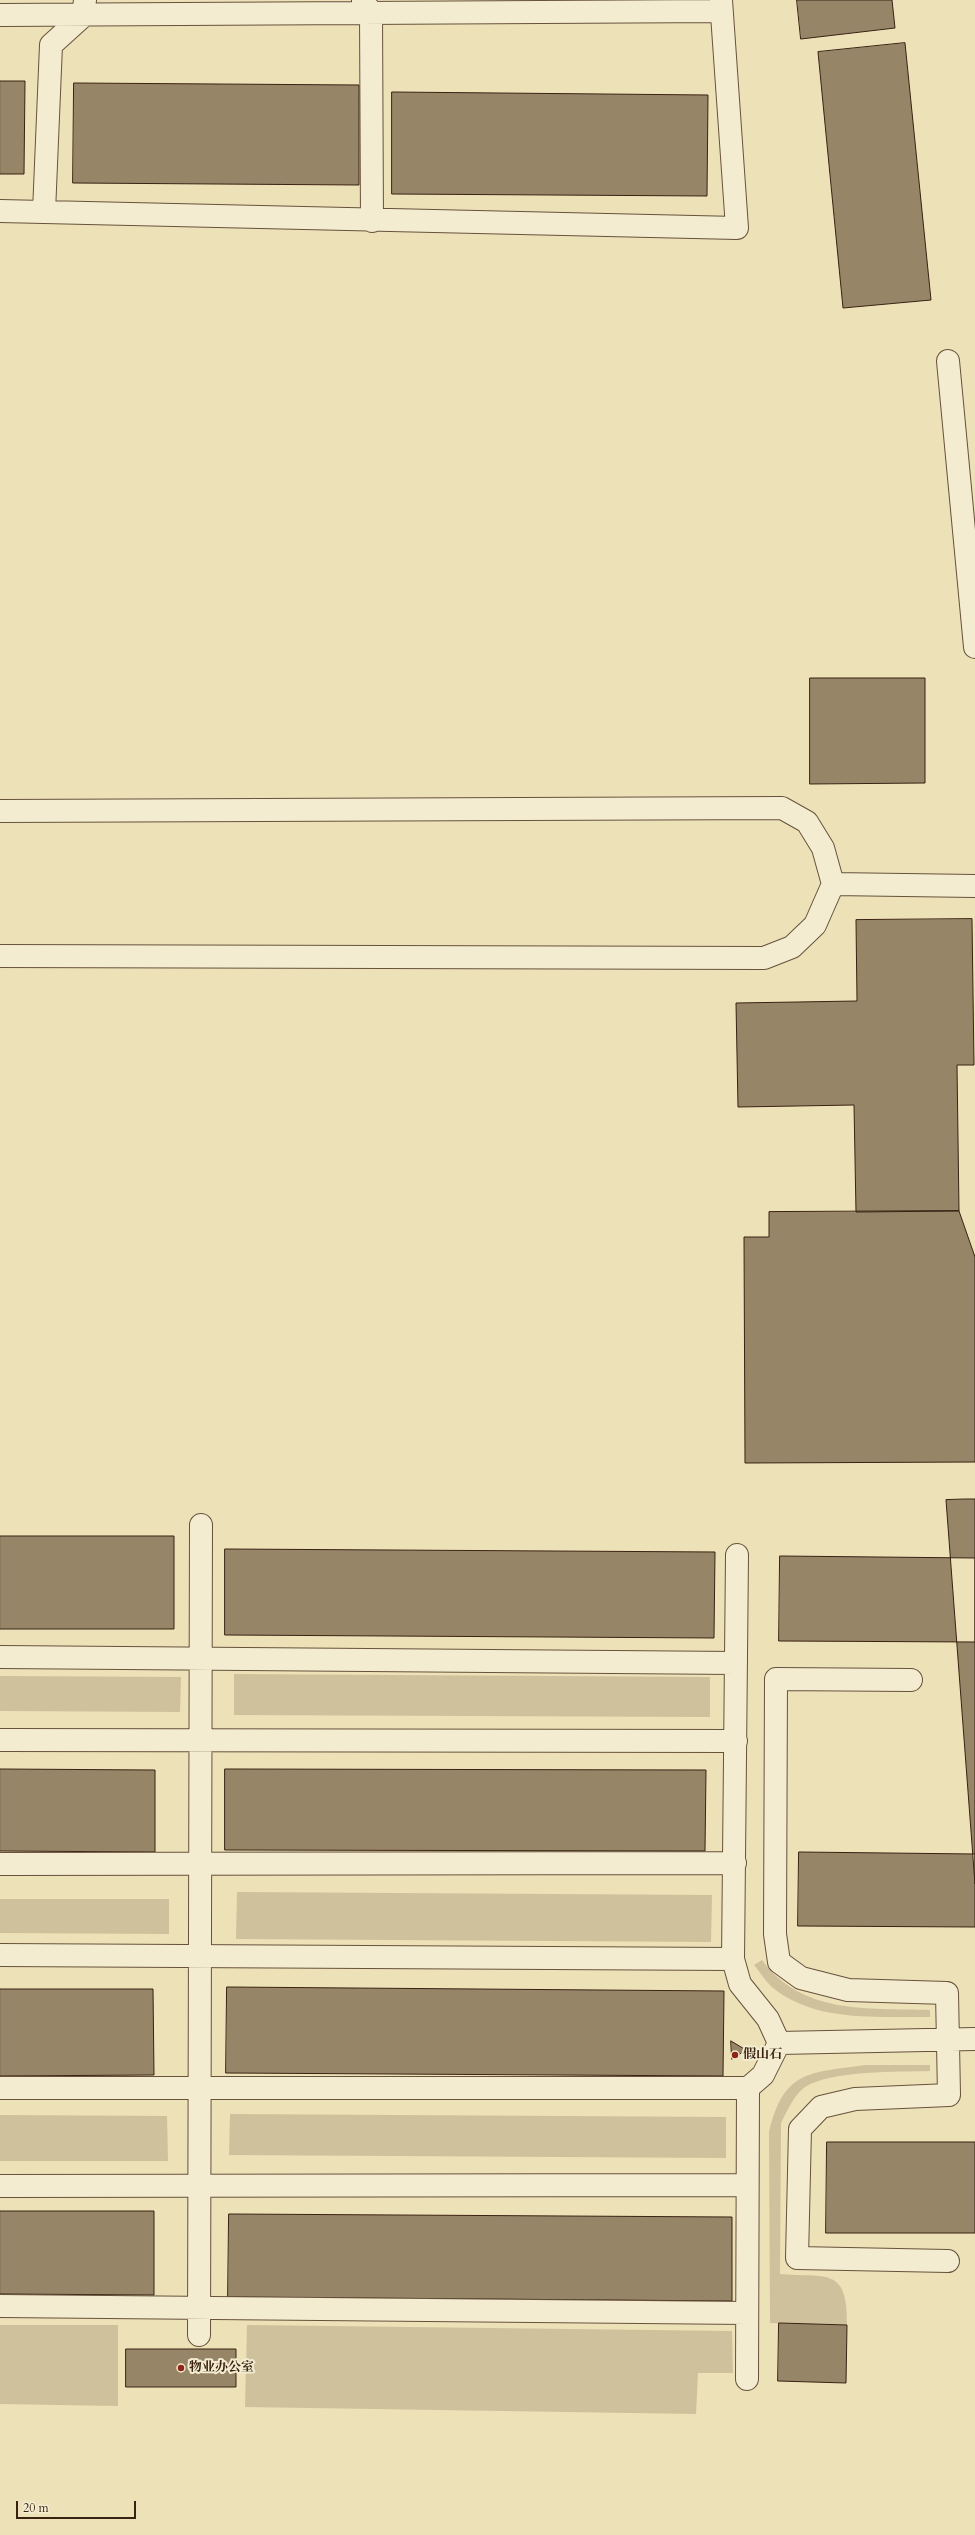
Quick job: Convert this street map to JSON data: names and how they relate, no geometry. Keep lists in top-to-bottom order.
{
  "places": ["假山石", "物业办公室"],
  "scale_bar": "20 m"
}
